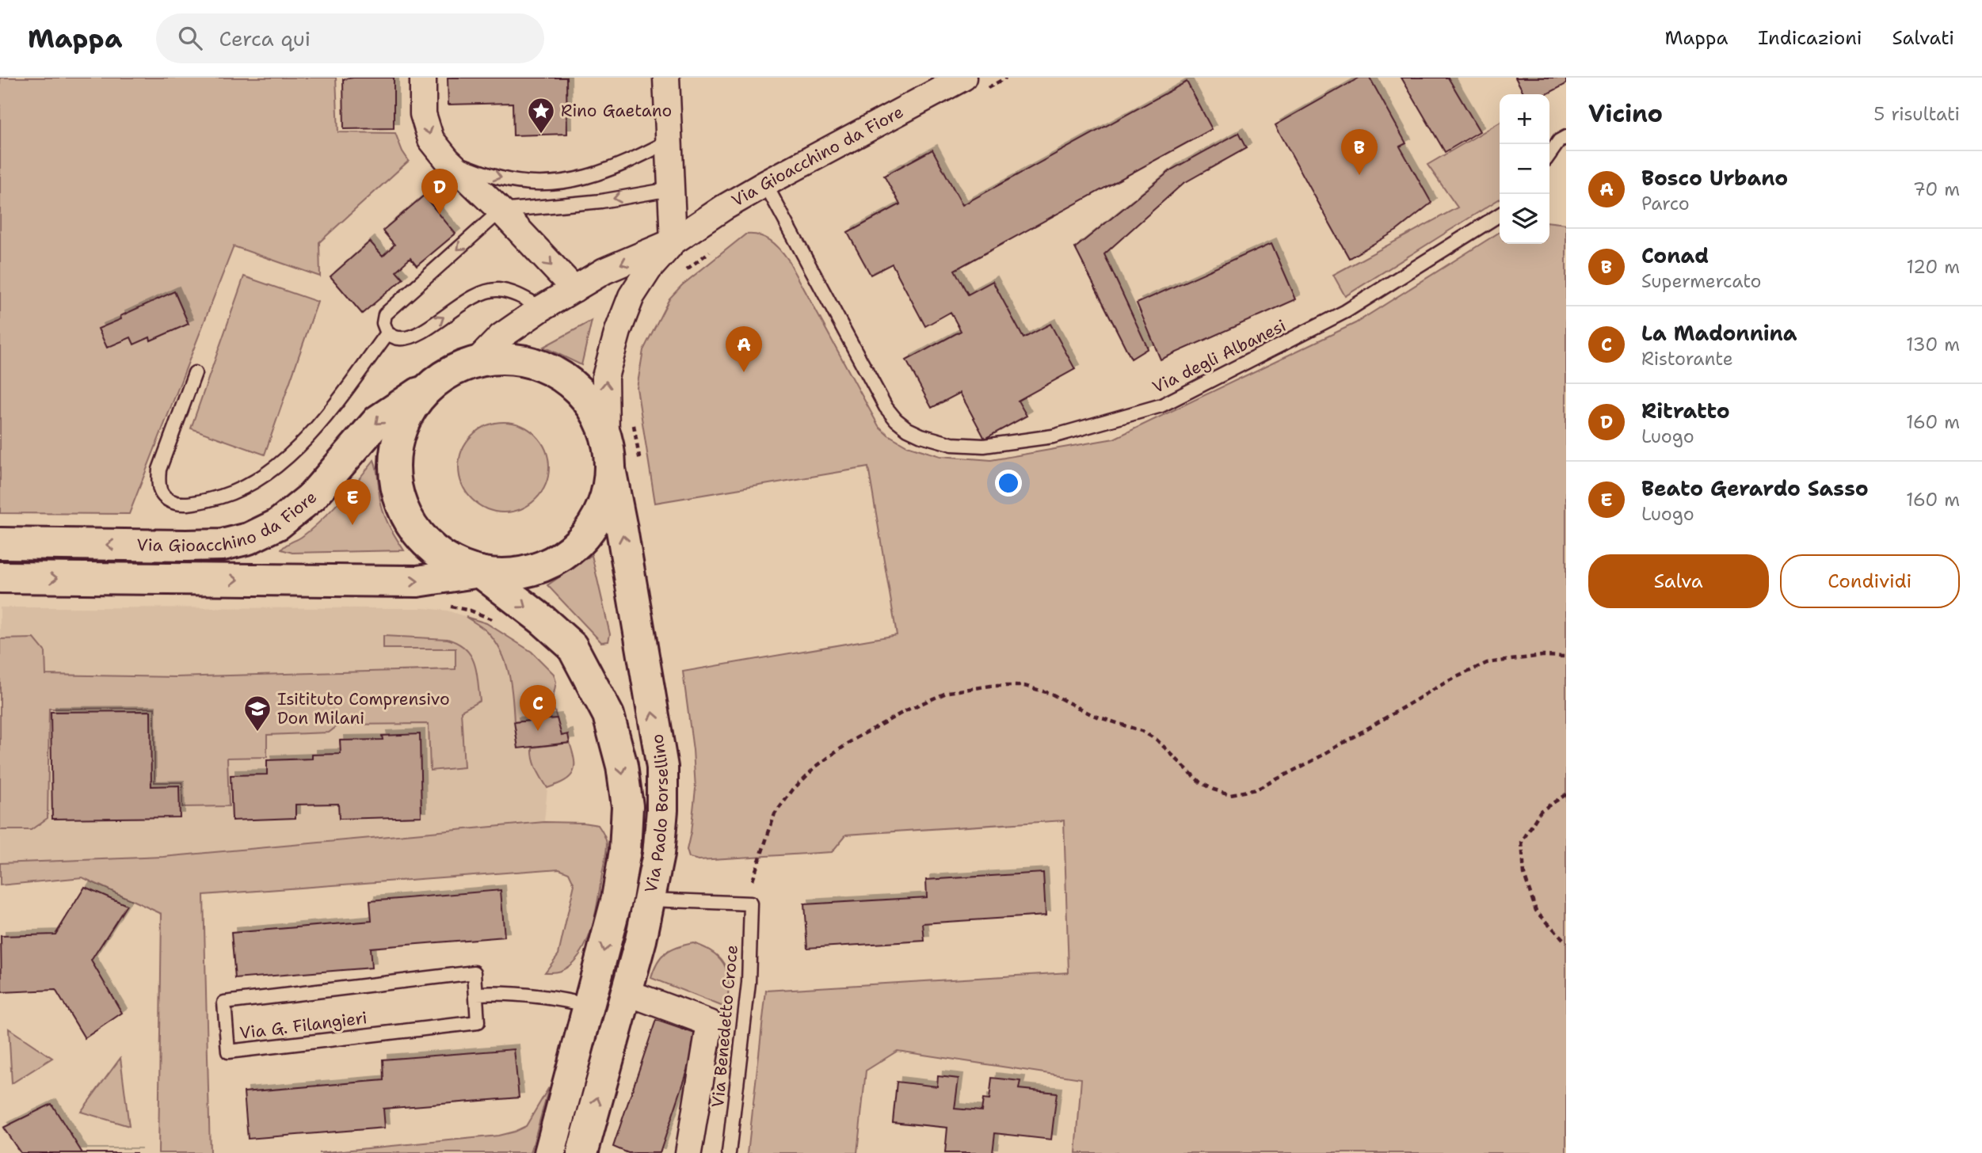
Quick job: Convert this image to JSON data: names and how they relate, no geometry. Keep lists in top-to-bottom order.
{
  "streets": {
    "street": ["Via Gioacchino da Fiore", "Via Paolo Borsellino"],
    "lane": ["Via degli Albanesi", "Via G. Filangieri", "Via Benedetto Croce"]
  },
  "crossings": [
    ["Via Gioacchino da Fiore", "Via degli Albanesi"],
    ["Via Gioacchino da Fiore", "Via Paolo Borsellino"],
    ["Via Paolo Borsellino", "Via Benedetto Croce"]
  ],
  "places": {
    "place": ["Rino Gaetano"],
    "school or university": ["Isitituto Comprensivo Don Milani"]
  },
  "page": {
    "header": "Mappa",
    "search": "Cerca qui",
    "nav": ["Mappa", "Indicazioni", "Salvati"],
    "heading": ["Vicino", "5 risultati"],
    "map_buttons": ["+", "−"],
    "pins": [
      "B",
      "D",
      "A",
      "E",
      "C"
    ],
    "list": [
      {
        "mark": "A",
        "name": "Bosco Urbano",
        "note": "Parco",
        "value": "70 m"
      },
      {
        "mark": "B",
        "name": "Conad",
        "note": "Supermercato",
        "value": "120 m"
      },
      {
        "mark": "C",
        "name": "La Madonnina",
        "note": "Ristorante",
        "value": "130 m"
      },
      {
        "mark": "D",
        "name": "Ritratto",
        "note": "Luogo",
        "value": "160 m"
      },
      {
        "mark": "E",
        "name": "Beato Gerardo Sasso",
        "note": "Luogo",
        "value": "160 m"
      }
    ],
    "buttons": ["Salva", "Condividi"]
  }
}
